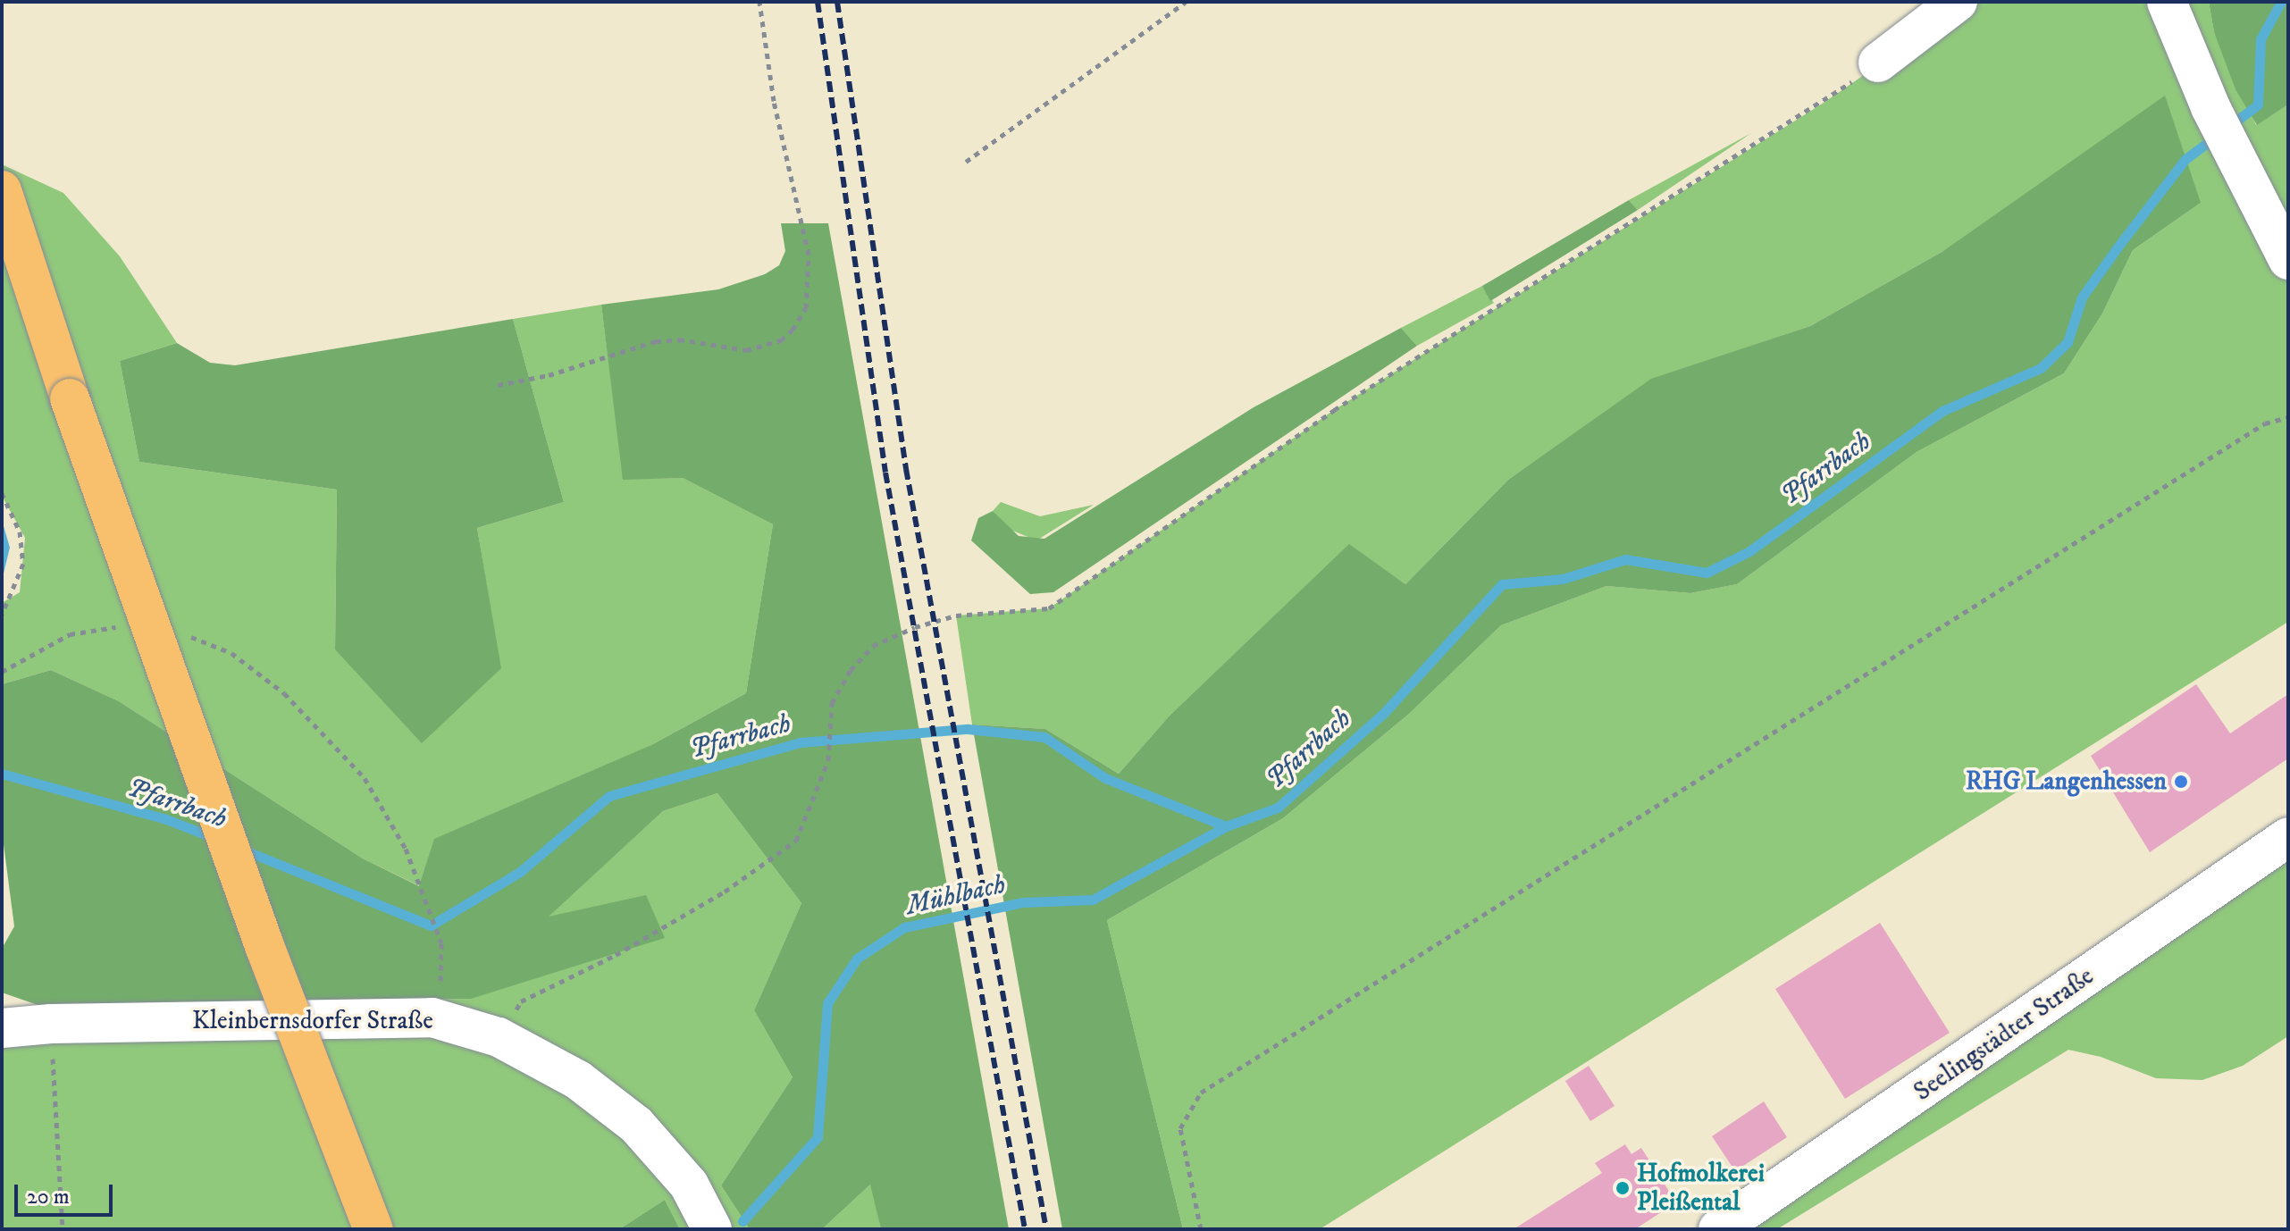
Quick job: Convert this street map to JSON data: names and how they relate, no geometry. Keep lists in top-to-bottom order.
{
  "streets": {
    "street": ["Kleinbernsdorfer Straße", "Seelingstädter Straße"]
  },
  "water": ["Pfarrbach", "Mühlbach"],
  "places": ["RHG Langenhessen", "Hofmolkerei Pleißental"],
  "scale_bar": "20 m"
}
